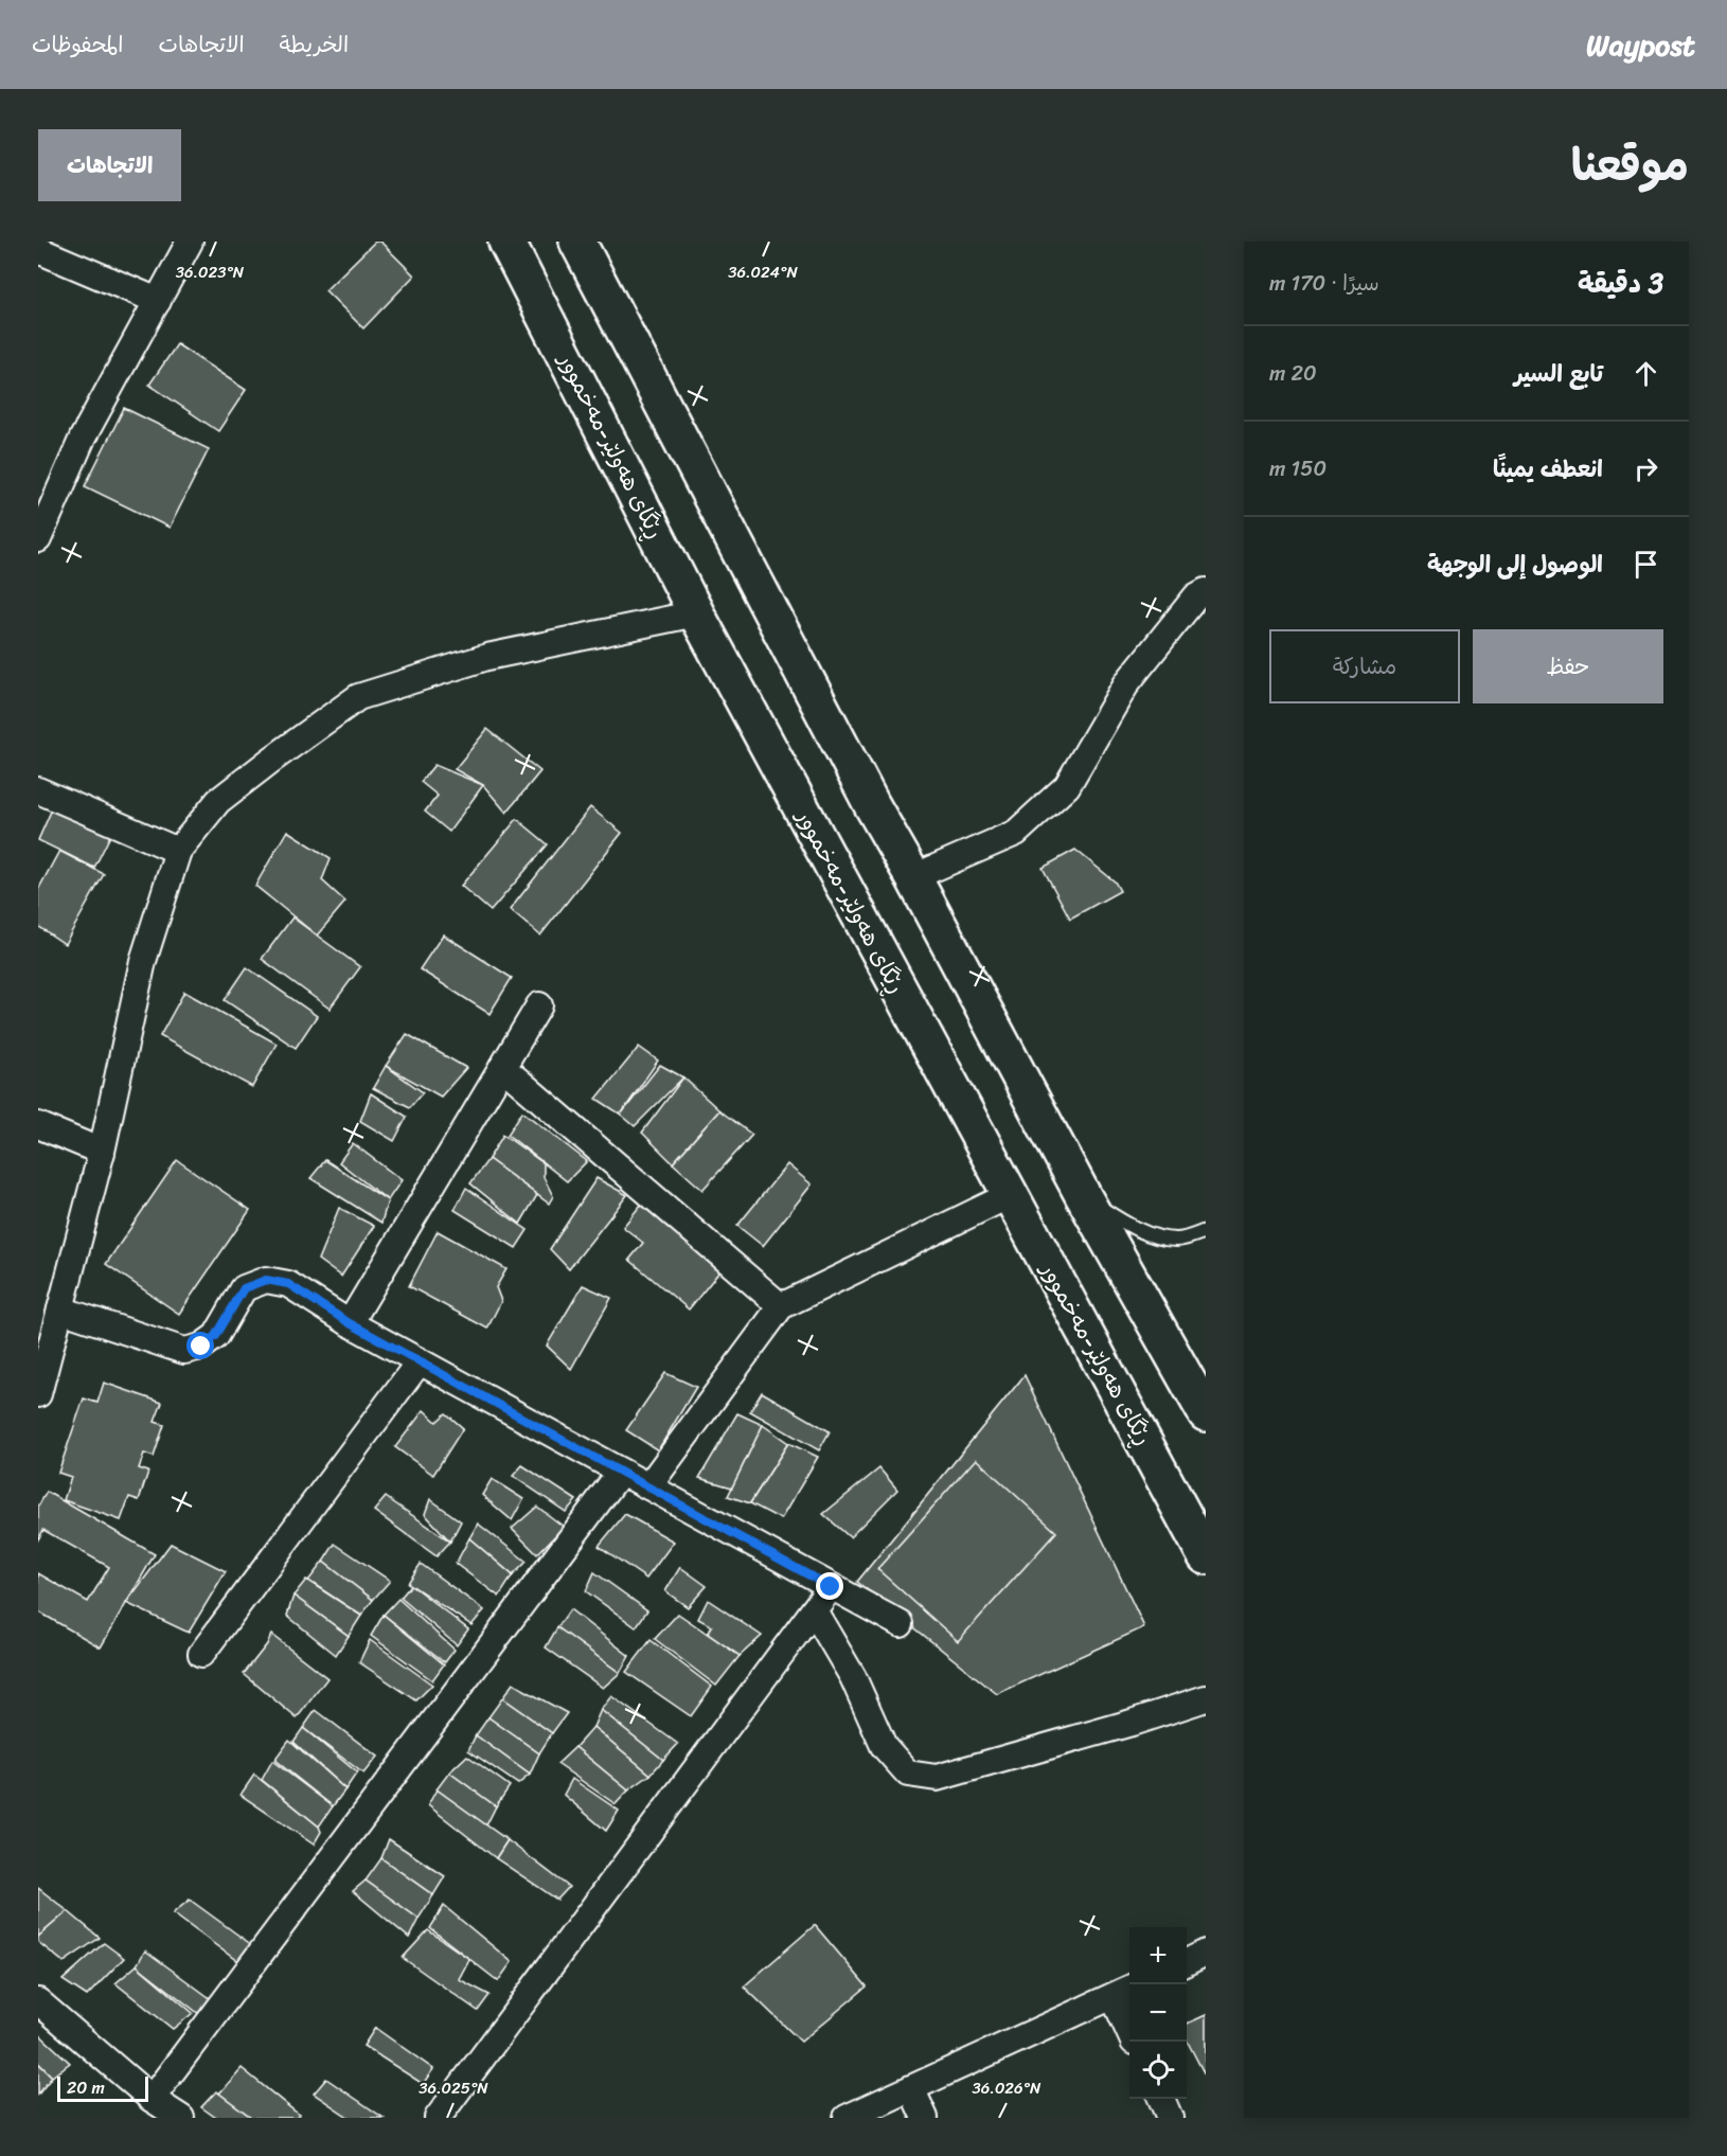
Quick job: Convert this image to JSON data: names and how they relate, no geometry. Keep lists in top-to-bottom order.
{
  "streets": {
    "highway": ["ڕێگای هەولێر-مەخموور"]
  },
  "scale_bar": "20 m",
  "page": {
    "header": "Waypost",
    "nav": ["الخريطة", "الاتجاهات", "المحفوظات"],
    "title": "موقعنا",
    "buttons": [
      "الاتجاهات",
      ["حفظ", "مشاركة"]
    ],
    "heading": ["3 دقيقة", "سيرًا · 170 m"],
    "list": [
      ["تابع السير", "20 m"],
      ["انعطف يمينًا", "150 m"],
      "الوصول إلى الوجهة"
    ],
    "map_buttons": ["+", "−"],
    "scale": "20 m"
  },
  "coordinates": [
    "36.023°N",
    "36.024°N",
    "36.025°N",
    "36.026°N"
  ]
}
